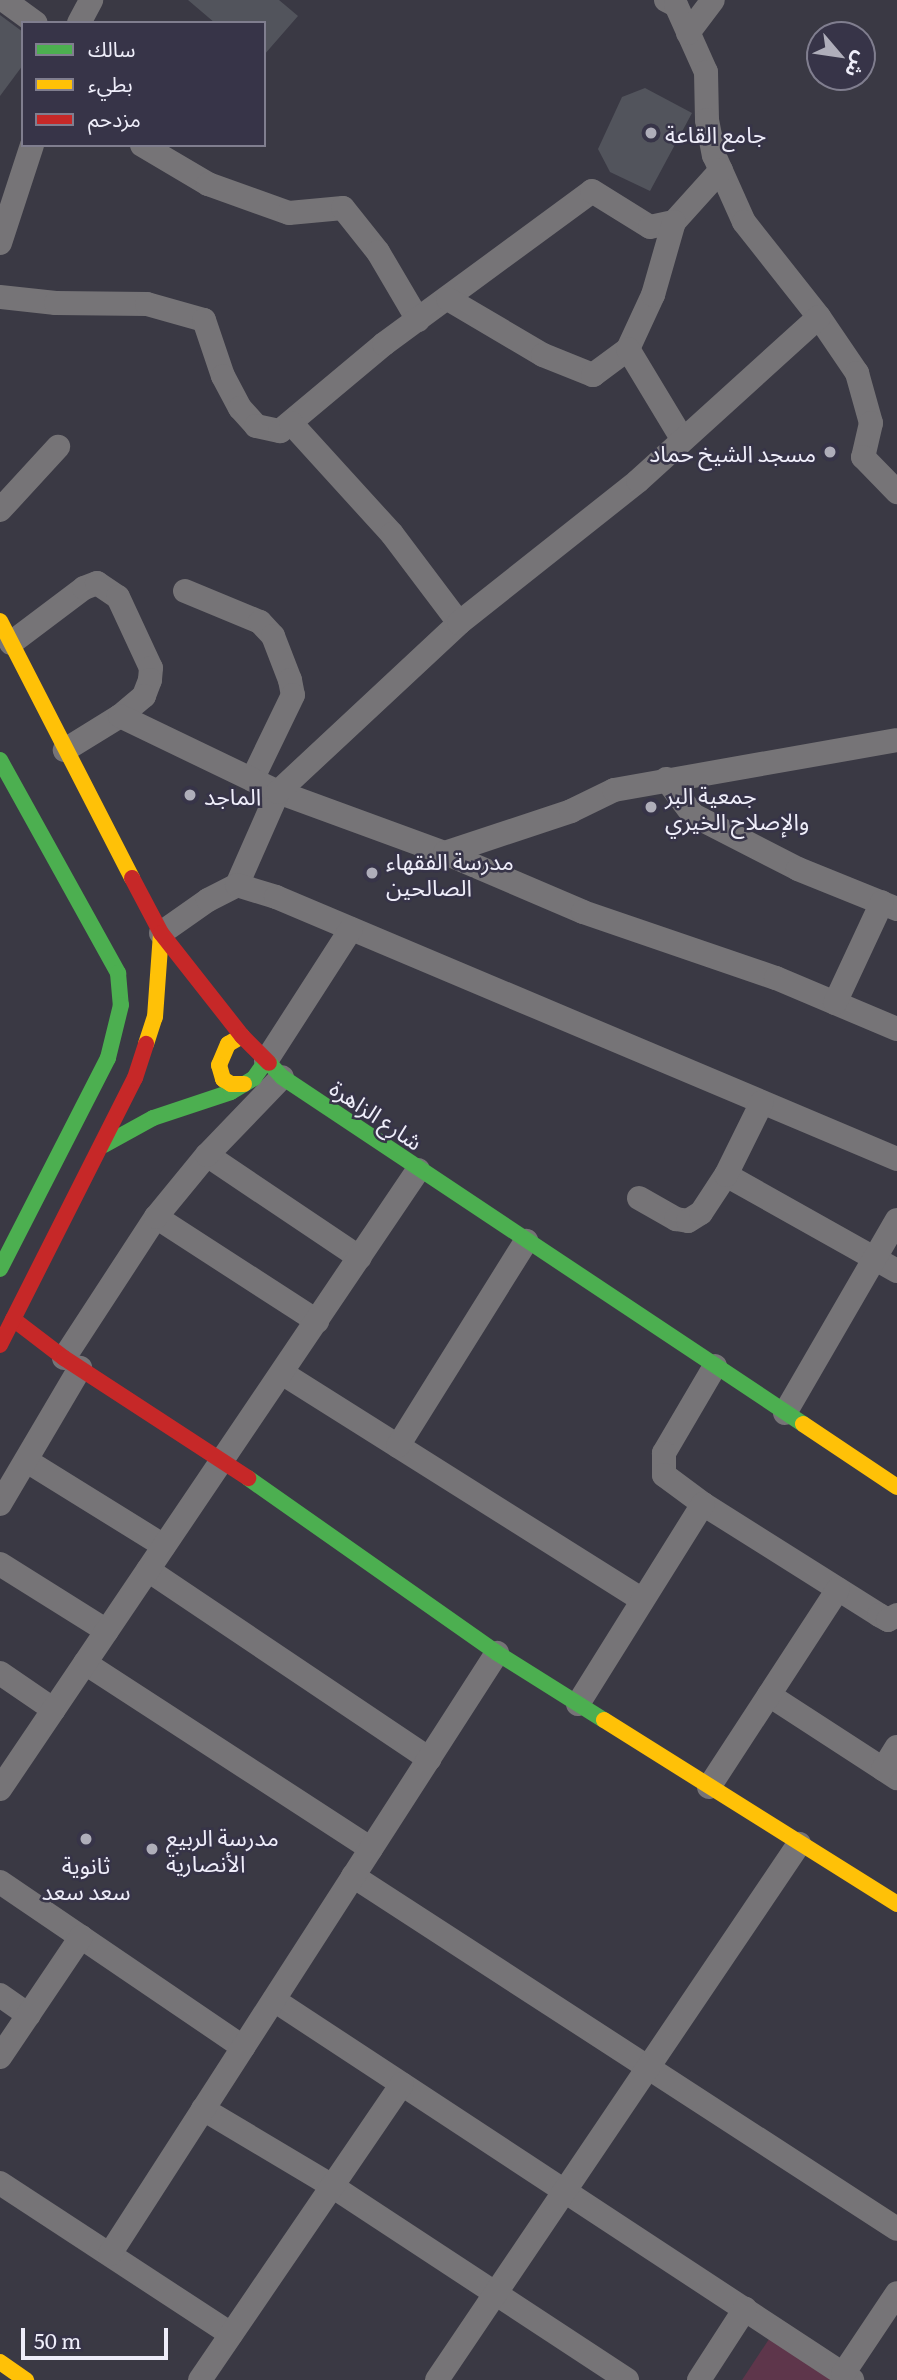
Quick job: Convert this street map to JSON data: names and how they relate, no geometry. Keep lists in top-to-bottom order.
{
  "streets": {
    "main road": ["شارع الزاهرة"]
  },
  "places": [
    "جامع القاعة",
    "مسجد الشيخ حماد",
    "الماجد",
    "جمعية البر والإصلاح الخيري",
    "مدرسة الفقهاء الصالحين",
    "ثانوية سعد سعد",
    "مدرسة الربيع الأنصارية"
  ],
  "legend": ["سالك", "بطيء", "مزدحم"],
  "scale_bar": "50 m",
  "north": "bottom right"
}
